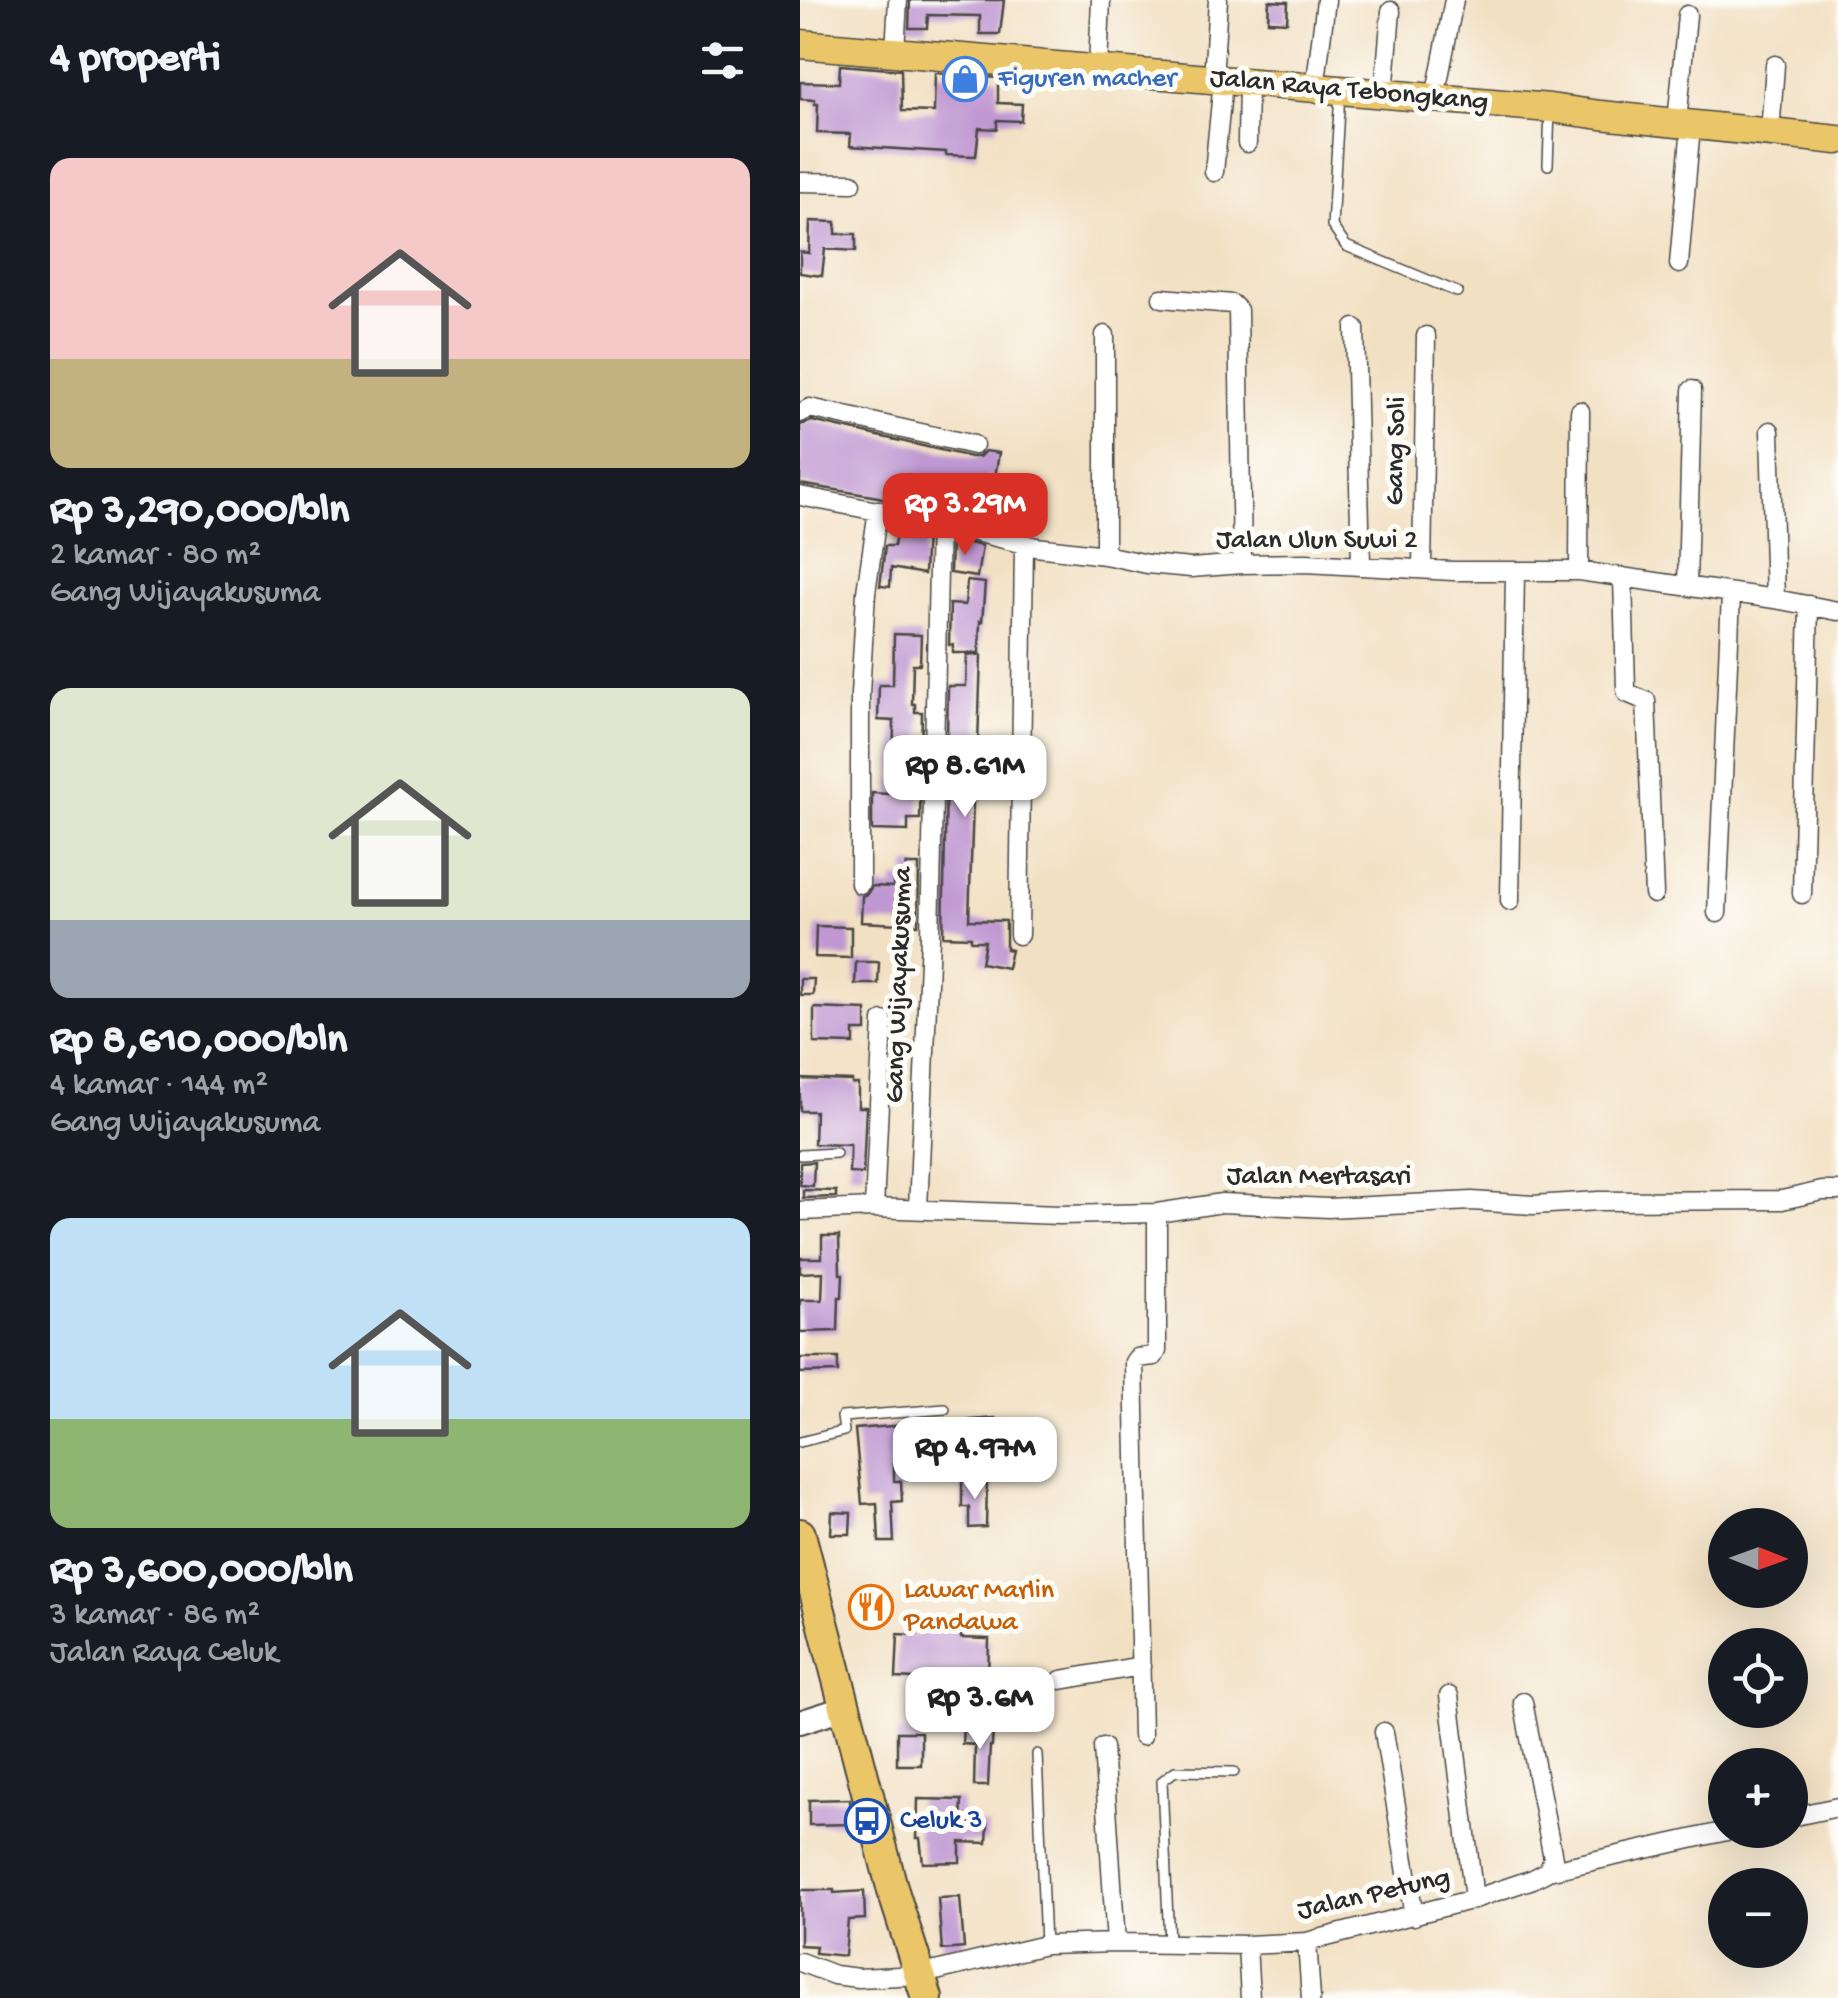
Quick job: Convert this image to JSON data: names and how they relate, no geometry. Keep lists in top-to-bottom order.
{
  "streets": {
    "main road": ["Jalan Raya Tebongkang"],
    "street": [
      "Gang Soli",
      "Jalan Ulun Suwi 2",
      "Gang Wijayakusuma",
      "Jalan Mertasari",
      "Jalan Petung"
    ]
  },
  "crossings": [
    ["Gang Soli", "Jalan Ulun Suwi 2"],
    ["Jalan Ulun Suwi 2", "Gang Wijayakusuma"],
    ["Gang Wijayakusuma", "Jalan Mertasari"]
  ],
  "places": {
    "shop": ["Figuren macher"],
    "restaurant": ["Lawar Marlin Pandawa"],
    "bus stop": ["Celuk 3"]
  },
  "north": "right",
  "page": {
    "heading": "4 properti",
    "list": [
      {
        "name": "Rp 3,290,000/bln",
        "note": "2 kamar · 80 m² · Gang Wijayakusuma"
      },
      {
        "name": "Rp 8,610,000/bln",
        "note": "4 kamar · 144 m² · Gang Wijayakusuma"
      },
      {
        "name": "Rp 3,600,000/bln",
        "note": "3 kamar · 86 m² · Jalan Raya Celuk"
      }
    ],
    "price": [
      "Rp 3.29M",
      "Rp 8.61M",
      "Rp 4.97M",
      "Rp 3.6M"
    ],
    "map_buttons": ["+", "−"]
  }
}
